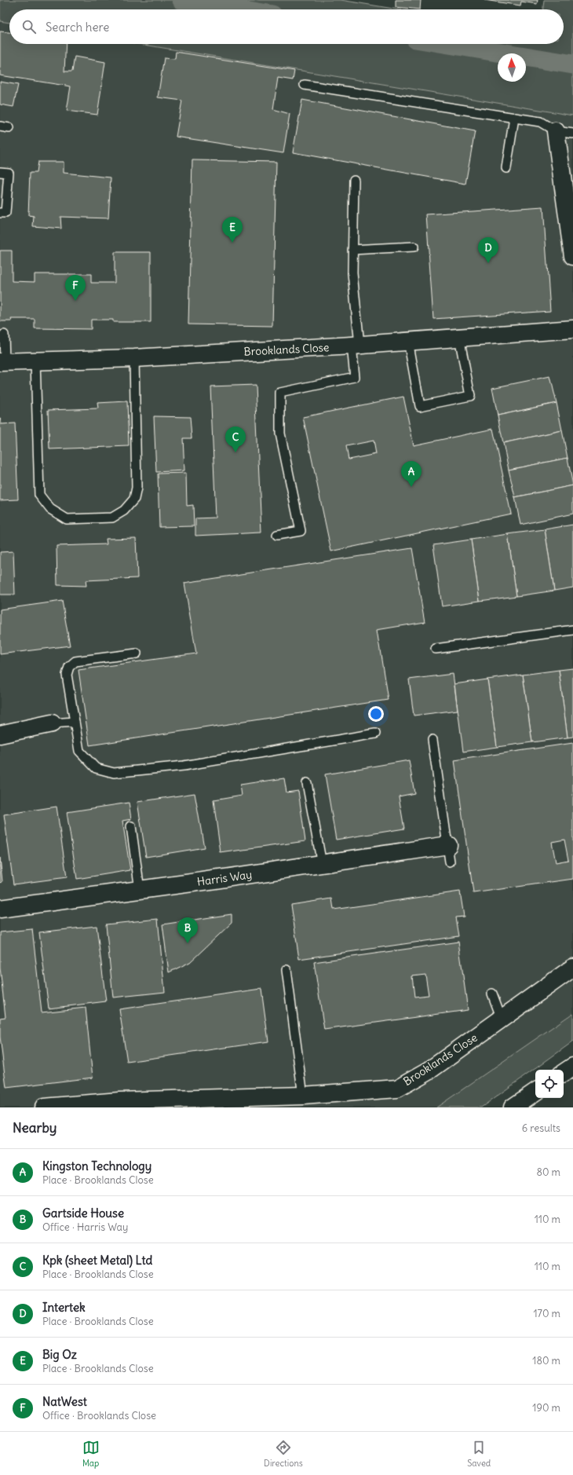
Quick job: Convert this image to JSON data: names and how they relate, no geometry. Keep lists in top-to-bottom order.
{
  "streets": {
    "main road": ["Brooklands Close", "Harris Way"]
  },
  "north": "top",
  "page": {
    "search": "Search here",
    "pins": [
      "E",
      "D",
      "F",
      "C",
      "A",
      "B"
    ],
    "heading": ["Nearby", "6 results"],
    "list": [
      {
        "mark": "A",
        "name": "Kingston Technology",
        "note": "Place · Brooklands Close",
        "value": "80 m"
      },
      {
        "mark": "B",
        "name": "Gartside House",
        "note": "Office · Harris Way",
        "value": "110 m"
      },
      {
        "mark": "C",
        "name": "Kpk (sheet Metal) Ltd",
        "note": "Place · Brooklands Close",
        "value": "110 m"
      },
      {
        "mark": "D",
        "name": "Intertek",
        "note": "Place · Brooklands Close",
        "value": "170 m"
      },
      {
        "mark": "E",
        "name": "Big Oz",
        "note": "Place · Brooklands Close",
        "value": "180 m"
      },
      {
        "mark": "F",
        "name": "NatWest",
        "note": "Office · Brooklands Close",
        "value": "190 m"
      }
    ],
    "nav": ["Map", "Directions", "Saved"]
  }
}
